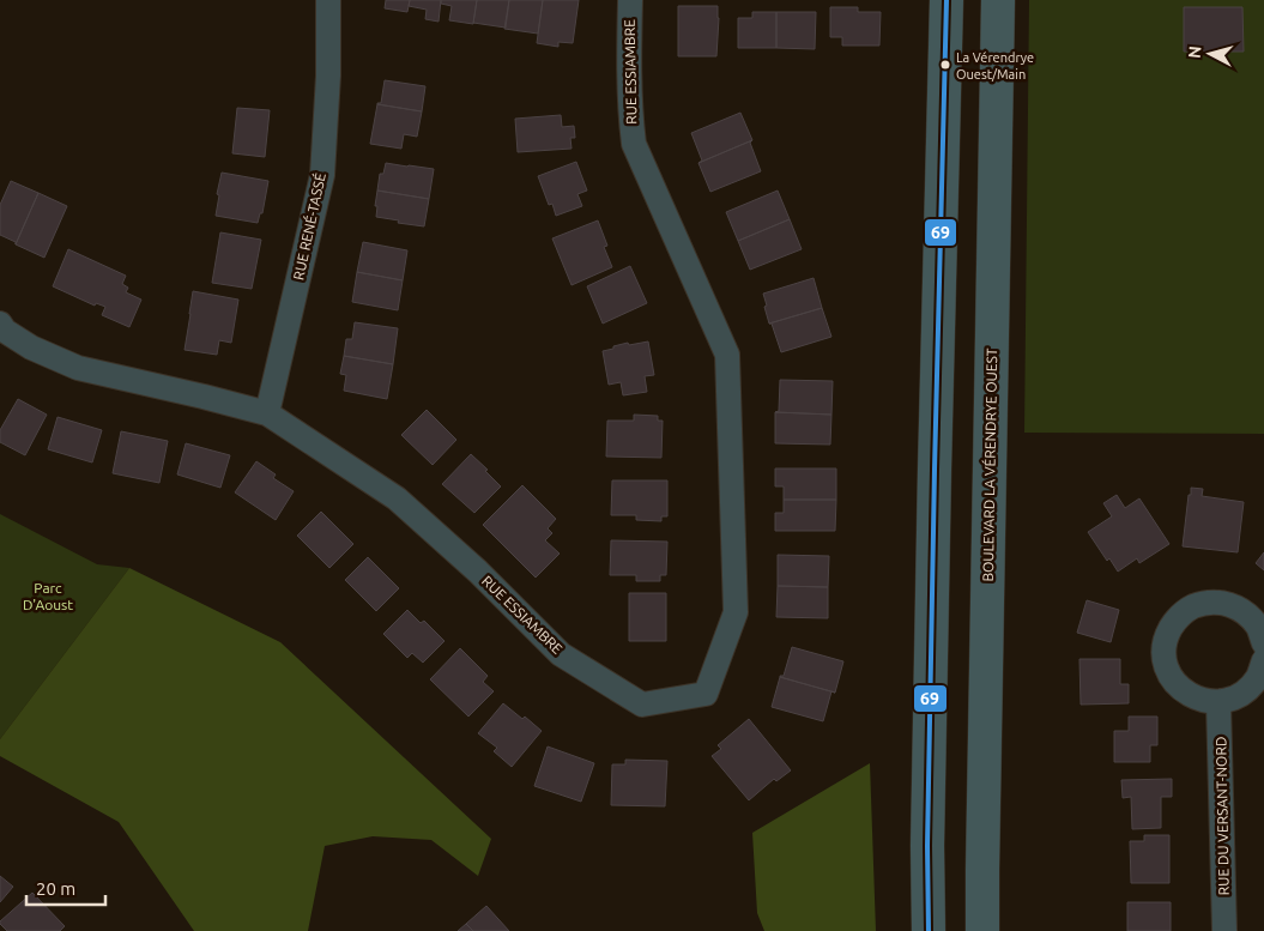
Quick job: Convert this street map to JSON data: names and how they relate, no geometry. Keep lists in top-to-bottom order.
{
  "streets": {
    "main road": ["BOULEVARD LA VÉRENDRYE OUEST"],
    "street": ["RUE ESSIAMBRE", "RUE RENÉ-TASSÉ", "RUE DU VERSANT-NORD"]
  },
  "crossings": [
    ["RUE ESSIAMBRE", "RUE RENÉ-TASSÉ"]
  ],
  "parks": ["Parc D'Aoust"],
  "places": ["La Vérendrye Ouest/Main"],
  "lines": ["transit line 69"],
  "scale_bar": "20 m",
  "north": "left"
}
